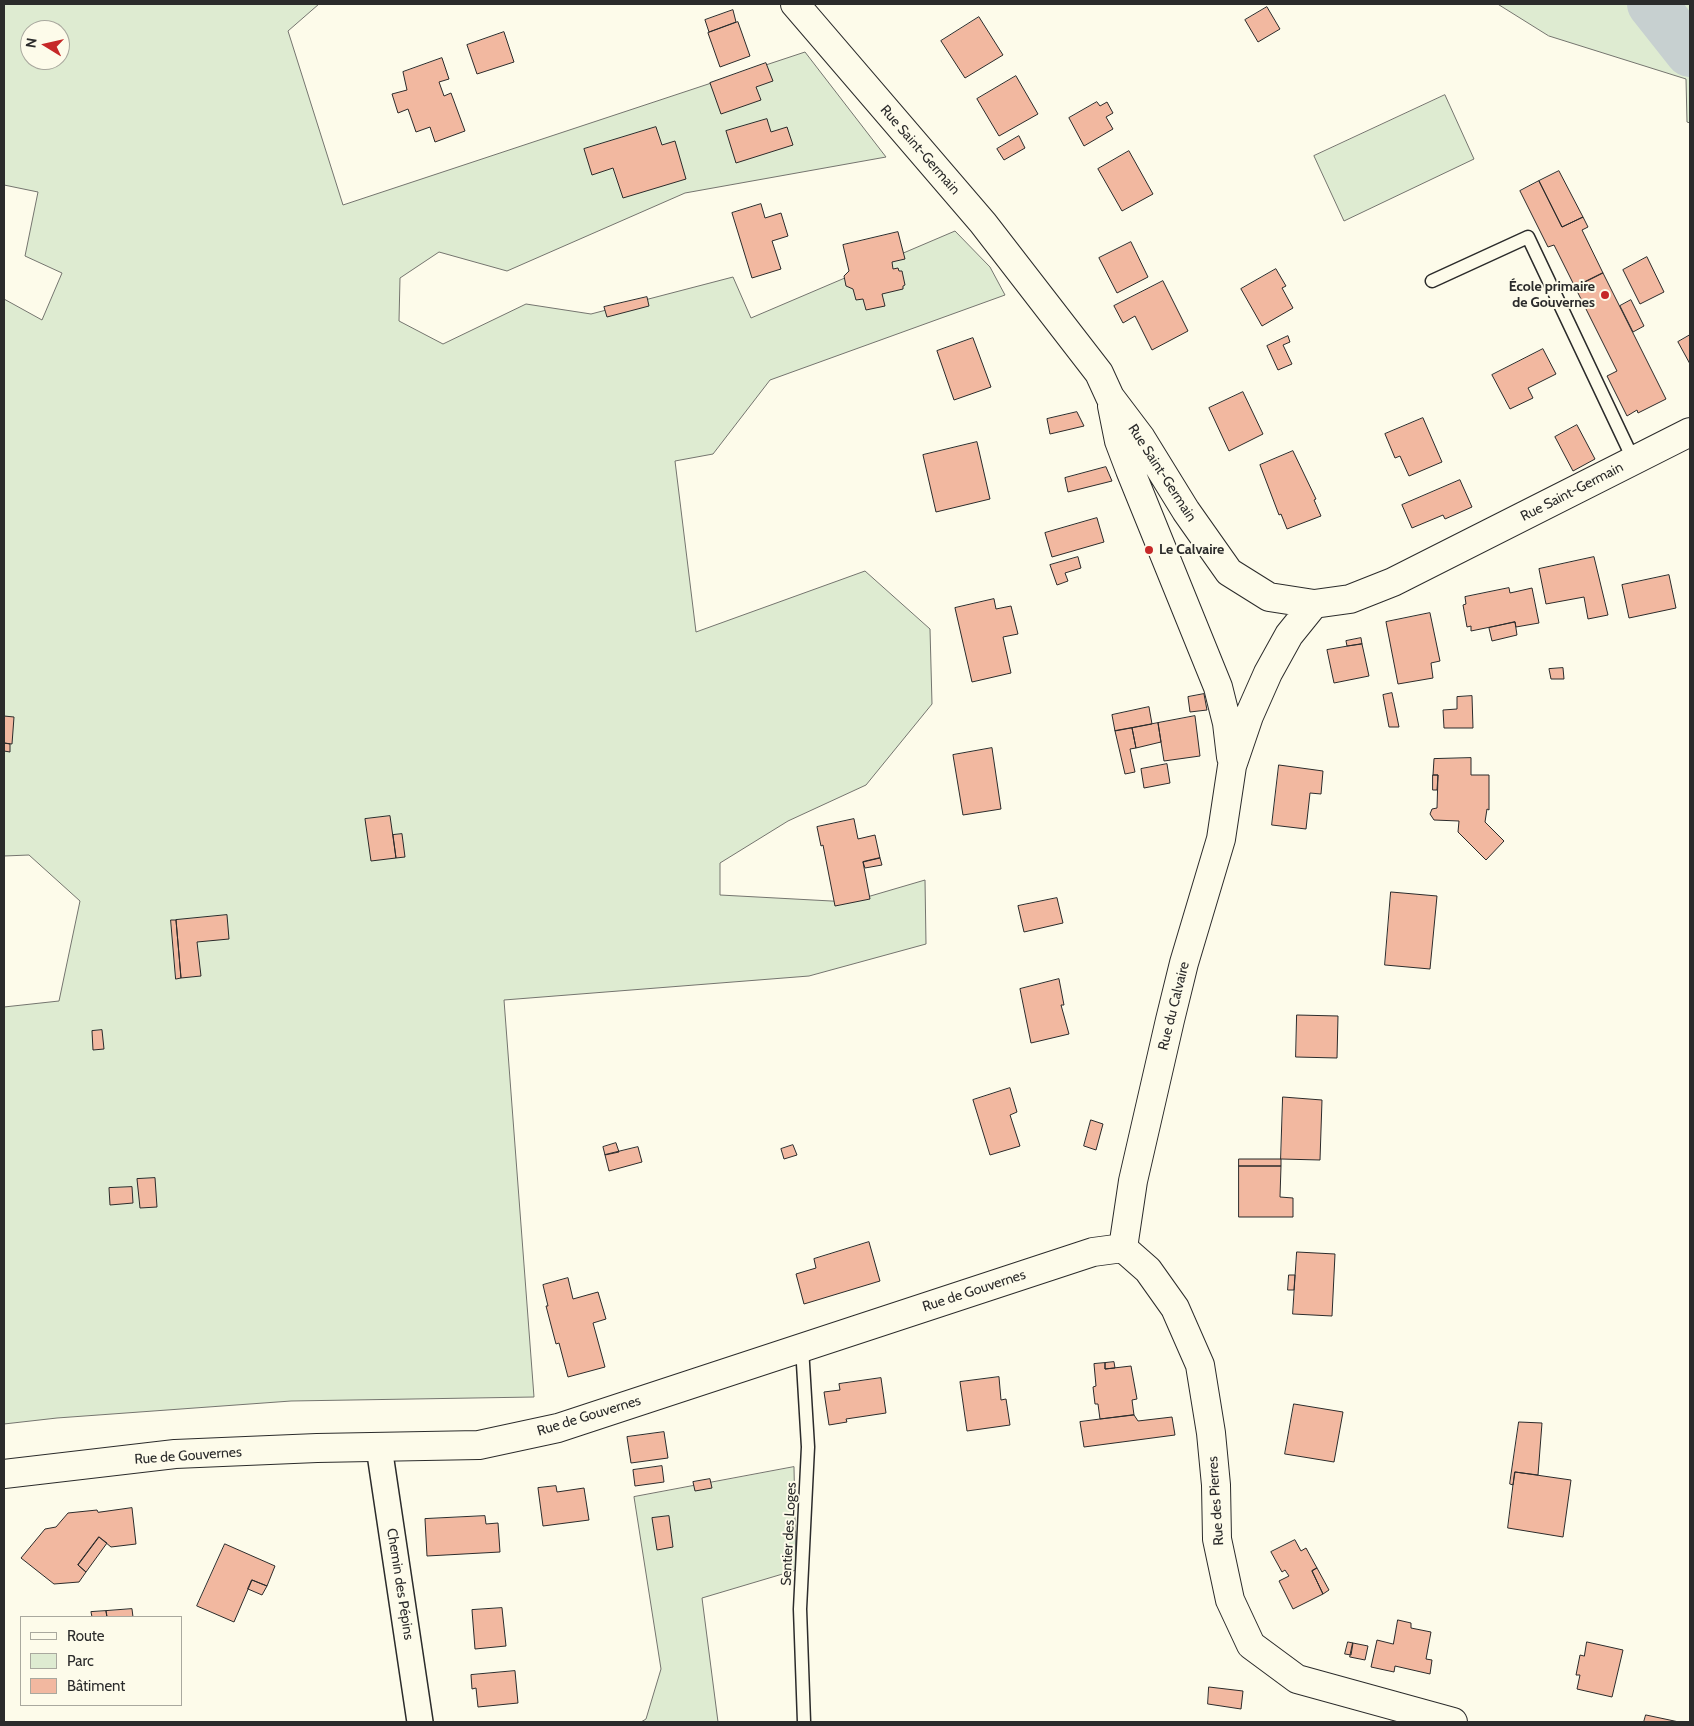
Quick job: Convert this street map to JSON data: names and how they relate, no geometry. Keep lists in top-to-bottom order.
{
  "streets": {
    "street": [
      "Rue Saint-Germain",
      "Rue du Calvaire",
      "Rue de Gouvernes",
      "Rue des Pierres",
      "Chemin des Pépins"
    ],
    "lane": ["Sentier des Loges"]
  },
  "crossings": [
    ["Rue Saint-Germain", "Rue du Calvaire"],
    ["Rue du Calvaire", "Rue de Gouvernes"],
    ["Rue du Calvaire", "Rue des Pierres"],
    ["Rue de Gouvernes", "Rue des Pierres"],
    ["Rue de Gouvernes", "Sentier des Loges"],
    ["Rue de Gouvernes", "Chemin des Pépins"]
  ],
  "places": ["École primaire de Gouvernes", "Le Calvaire"],
  "legend": ["Route", "Parc", "Bâtiment"],
  "north": "left"
}
